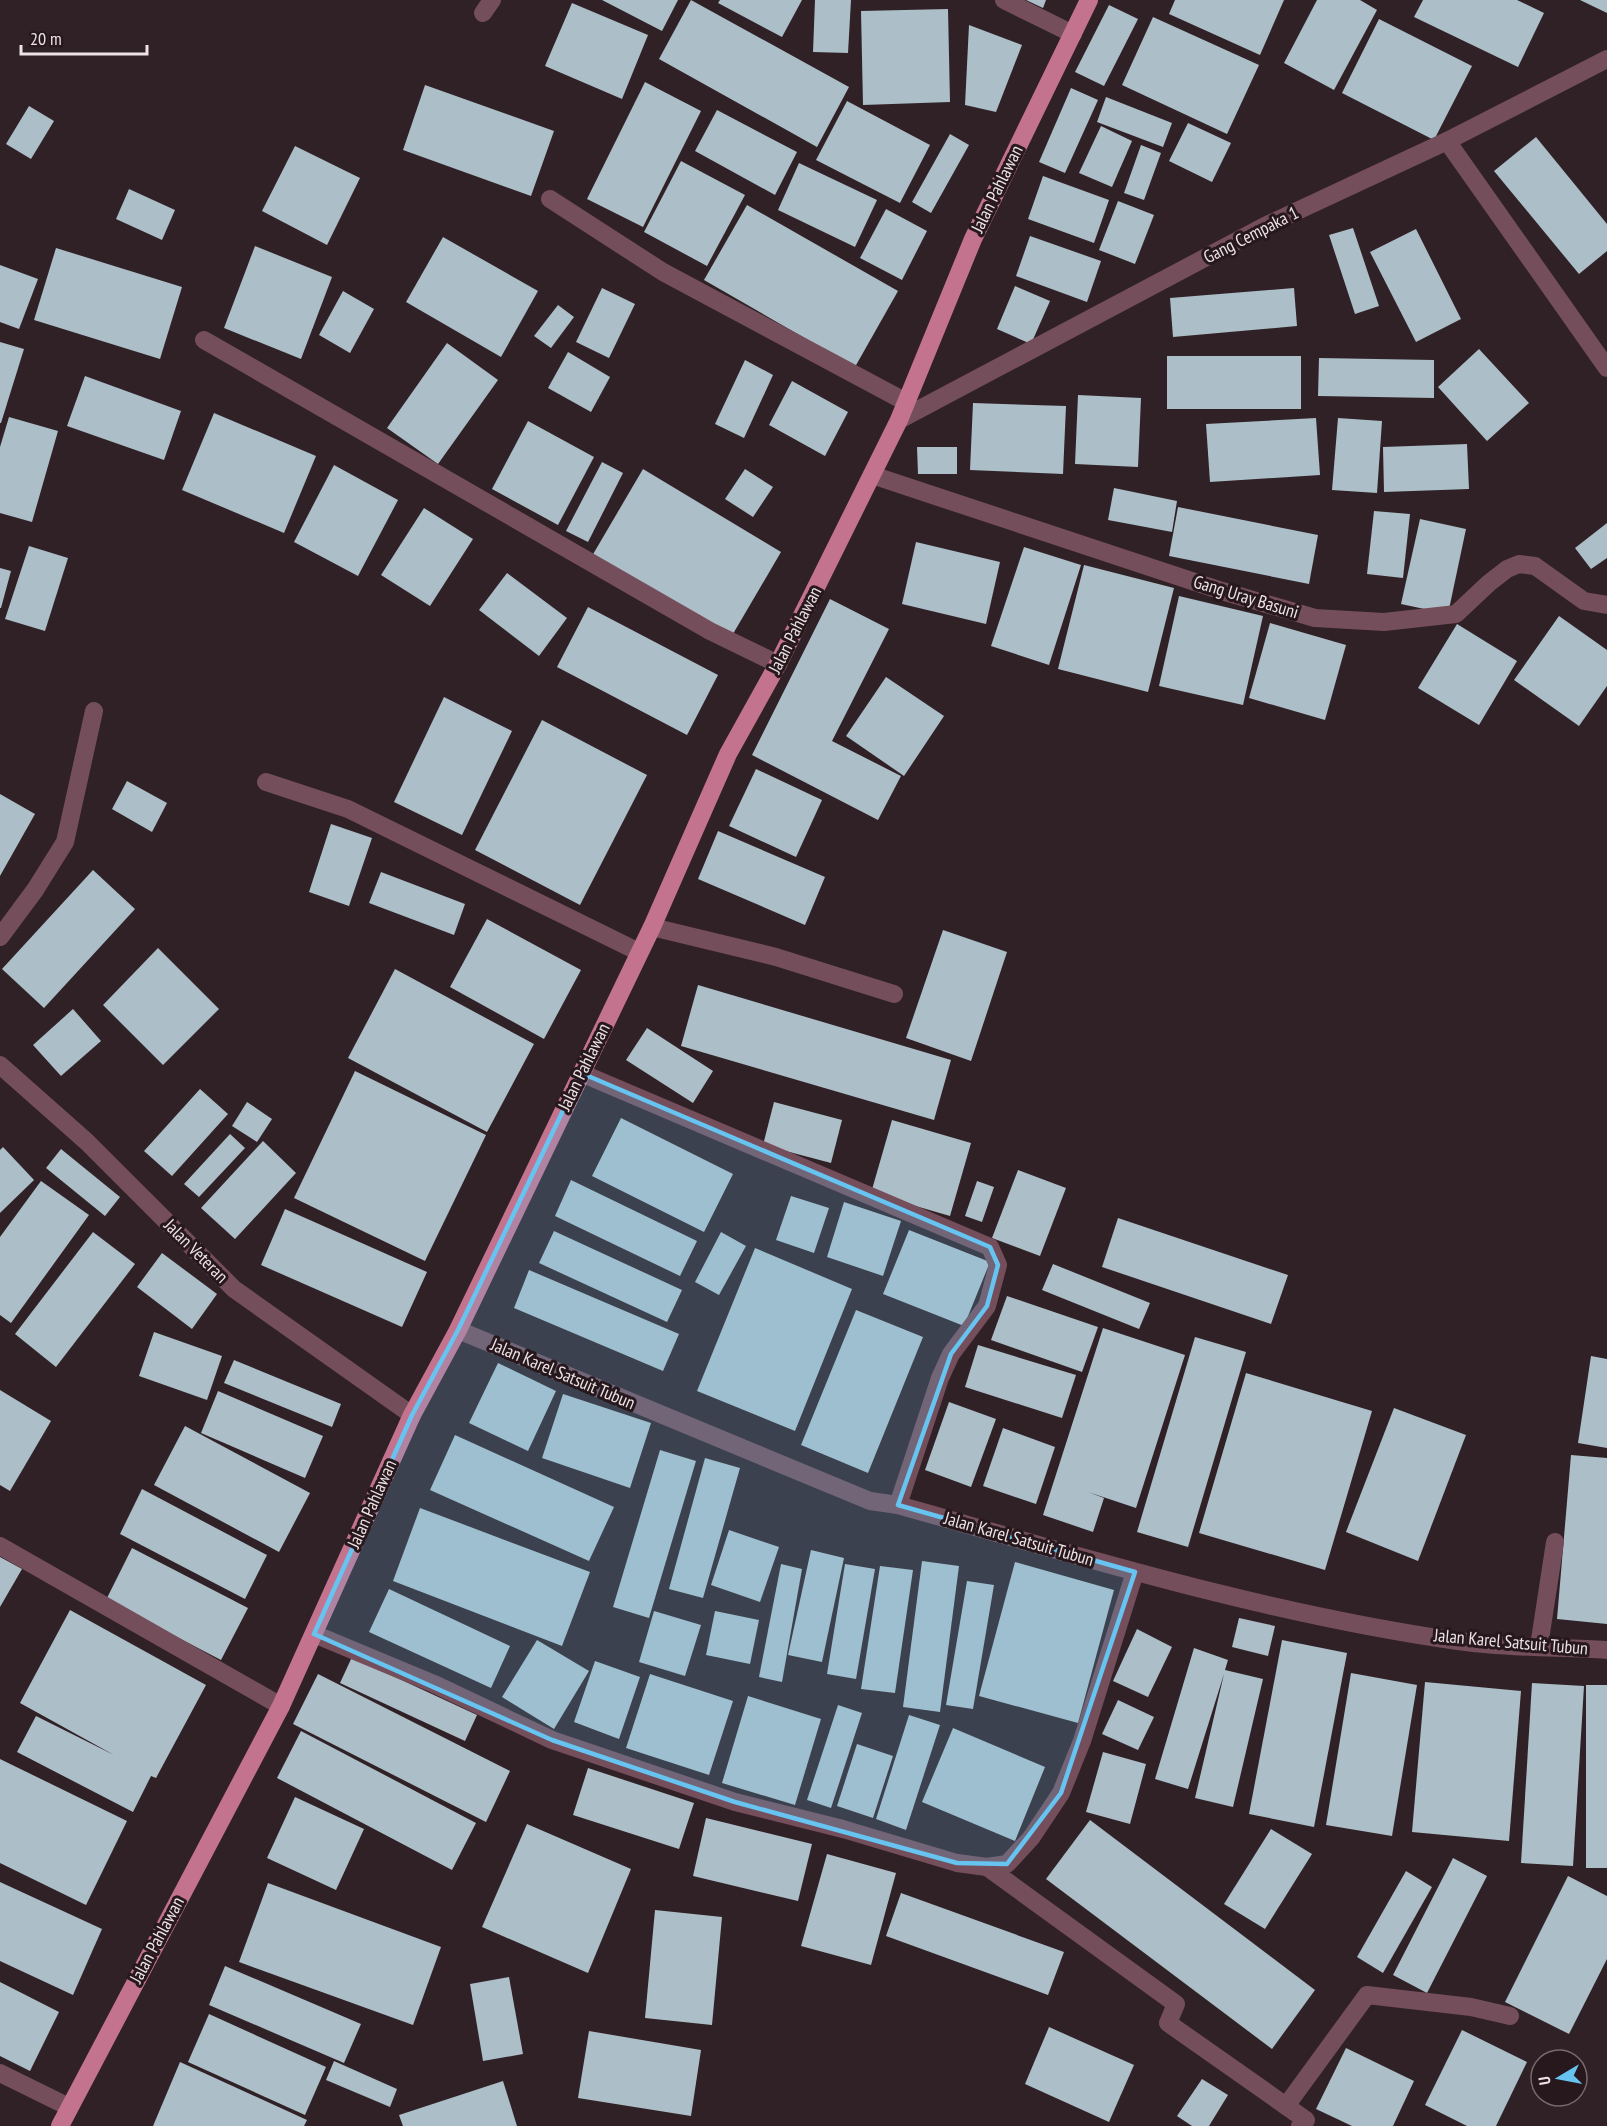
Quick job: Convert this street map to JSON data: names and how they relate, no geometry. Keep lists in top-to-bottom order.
{
  "streets": {
    "main road": ["Jalan Pahlawan"],
    "street": [
      "Gang Cempaka 1",
      "Gang Uray Basuni",
      "Jalan Veteran",
      "Jalan Karel Satsuit Tubun"
    ]
  },
  "crossings": [
    ["Jalan Pahlawan", "Gang Cempaka 1"],
    ["Jalan Pahlawan", "Gang Uray Basuni"],
    ["Jalan Pahlawan", "Jalan Veteran"],
    ["Jalan Pahlawan", "Jalan Karel Satsuit Tubun"]
  ],
  "scale_bar": "20 m",
  "north": "left"
}
